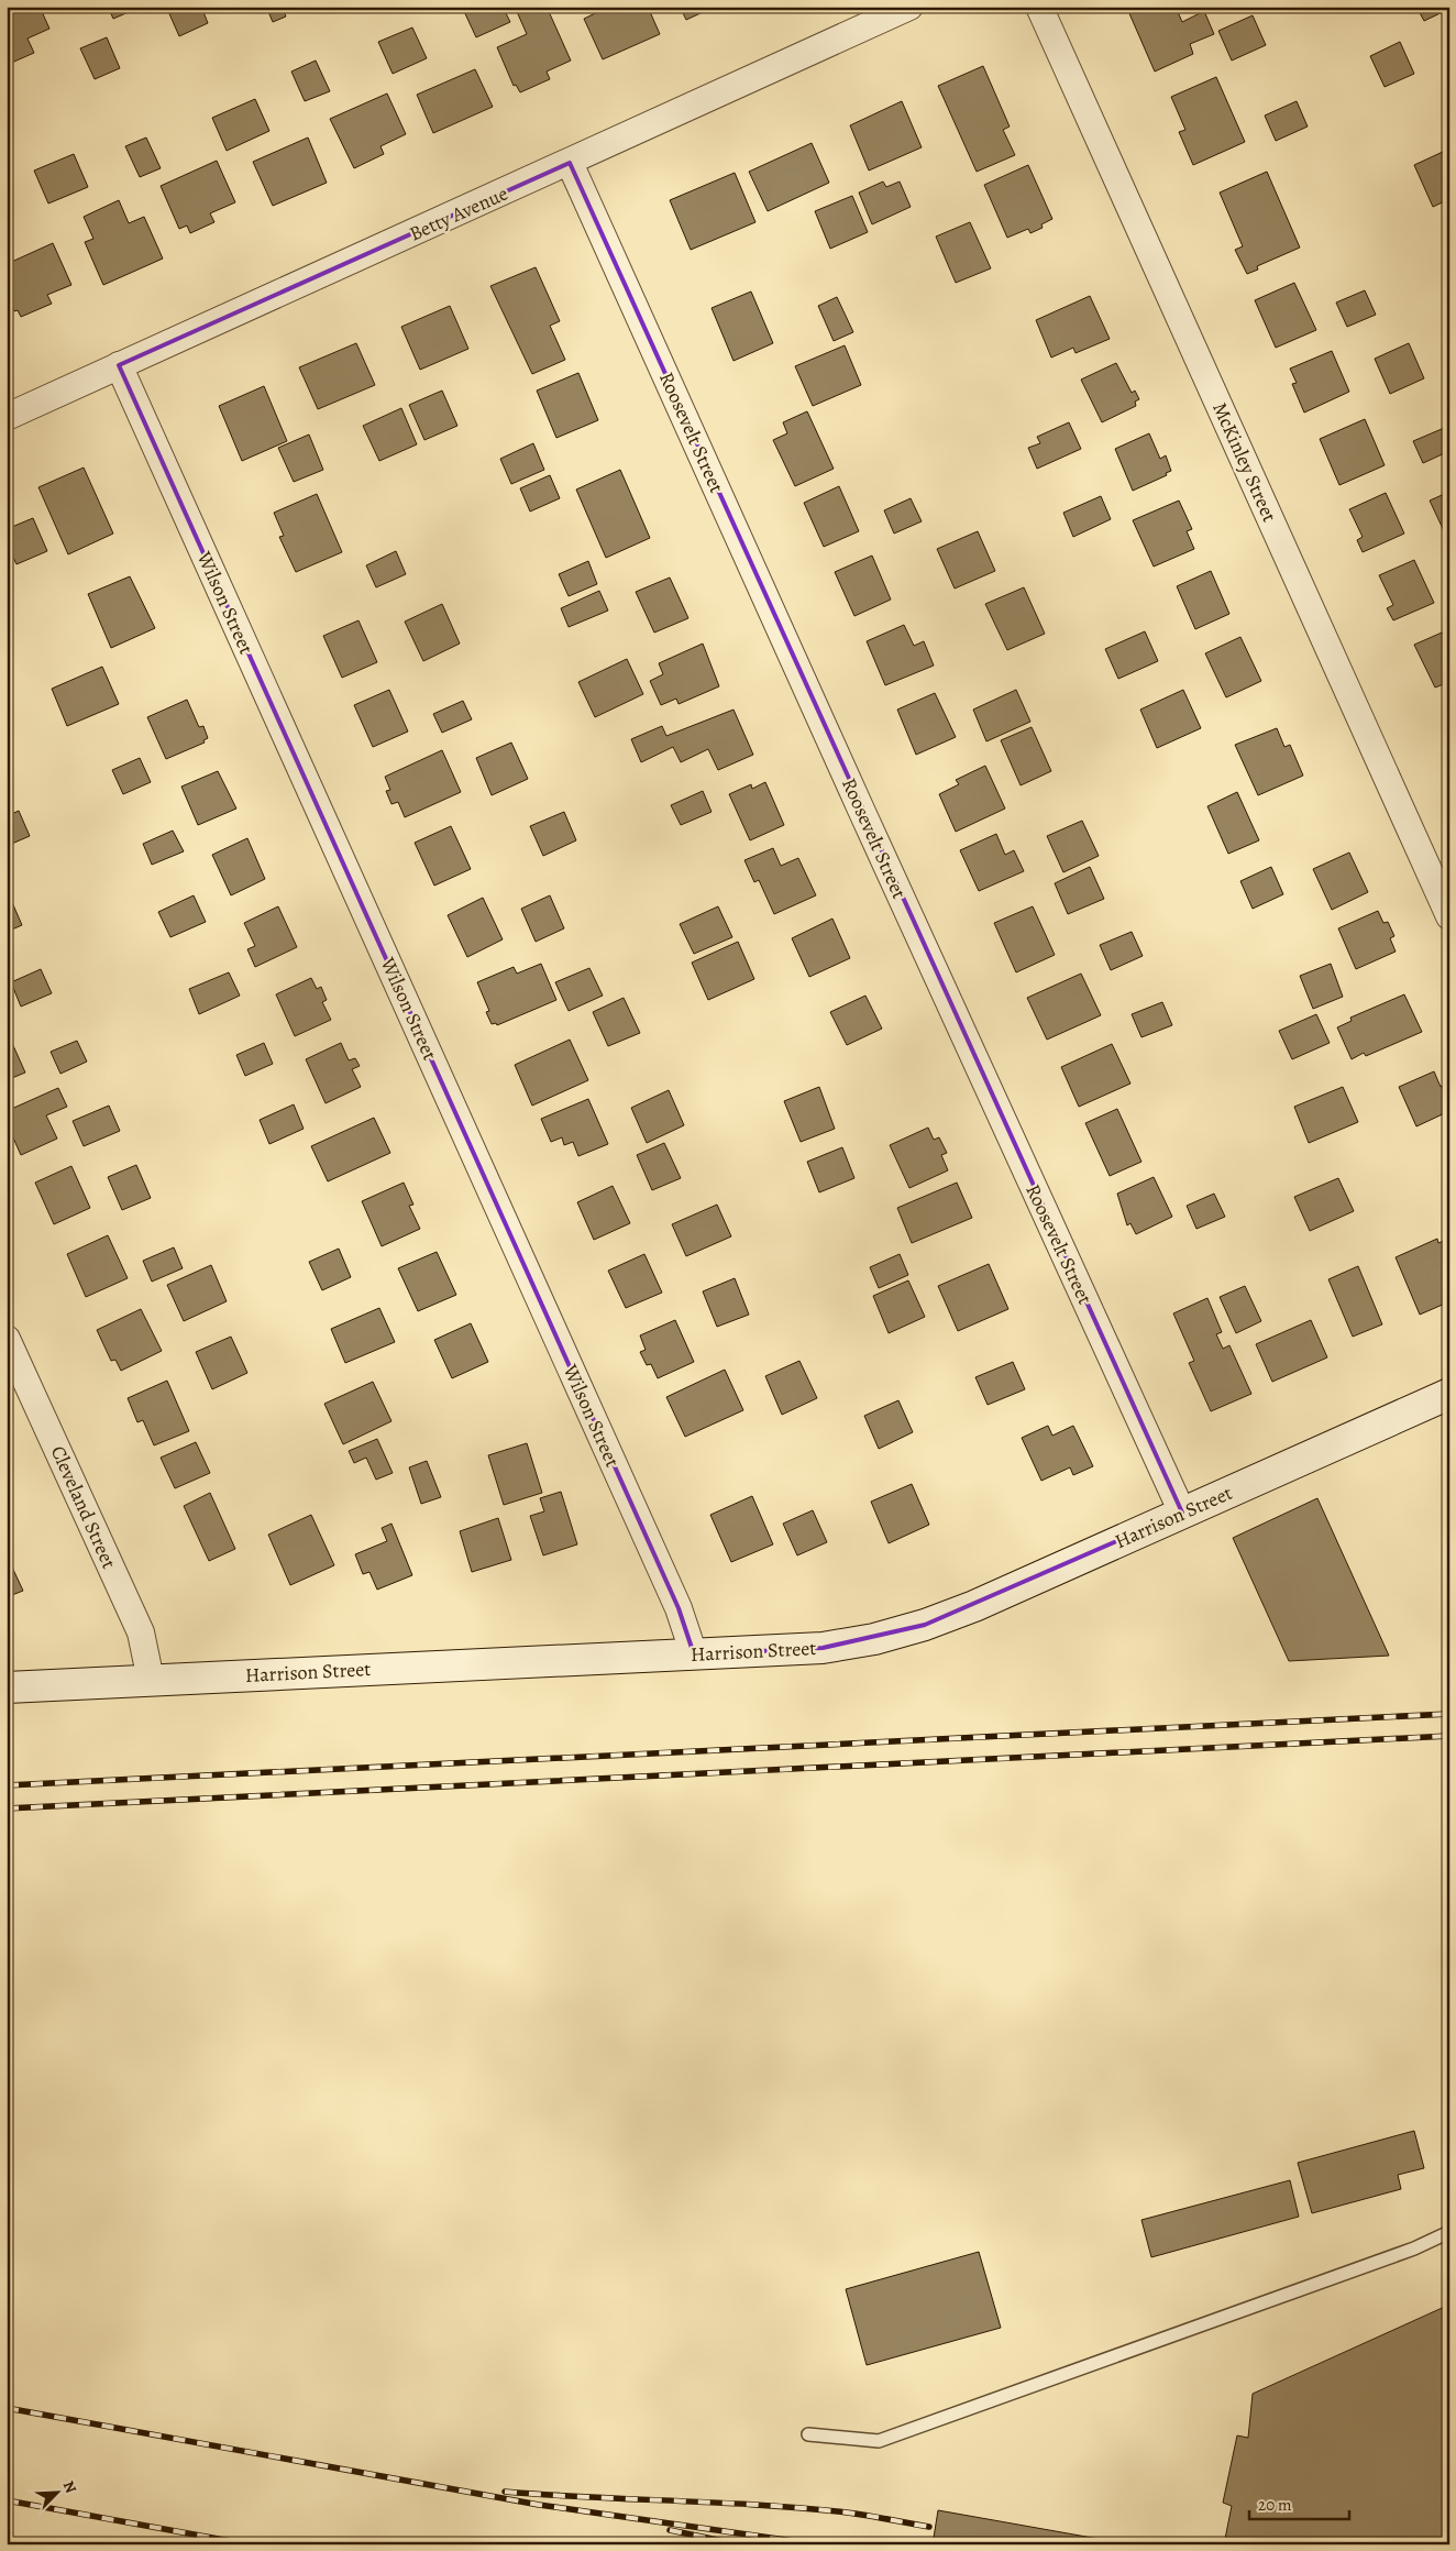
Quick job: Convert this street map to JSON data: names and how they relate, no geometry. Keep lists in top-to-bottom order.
{
  "streets": {
    "main road": ["Harrison Street"],
    "street": [
      "Betty Avenue",
      "Roosevelt Street",
      "McKinley Street",
      "Wilson Street",
      "Cleveland Street"
    ]
  },
  "crossings": [
    ["Betty Avenue", "Roosevelt Street"],
    ["Betty Avenue", "Wilson Street"],
    ["Roosevelt Street", "Harrison Street"],
    ["Wilson Street", "Harrison Street"],
    ["Cleveland Street", "Harrison Street"]
  ],
  "scale_bar": "20 m",
  "north": "top right"
}
